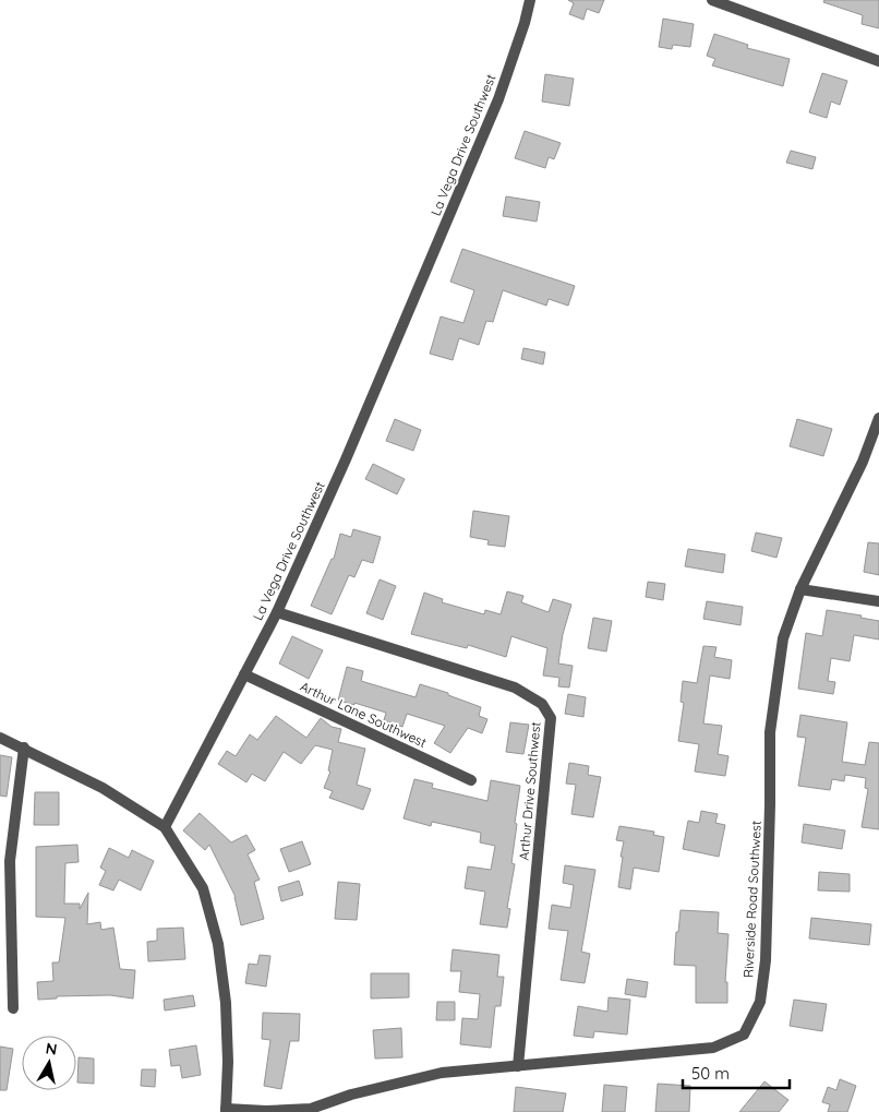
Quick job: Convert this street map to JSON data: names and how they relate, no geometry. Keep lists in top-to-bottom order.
{
  "streets": {
    "street": [
      "La Vega Drive Southwest",
      "Arthur Lane Southwest",
      "Arthur Drive Southwest",
      "Riverside Road Southwest"
    ]
  },
  "crossings": [
    ["La Vega Drive Southwest", "Arthur Lane Southwest"],
    ["La Vega Drive Southwest", "Arthur Drive Southwest"],
    ["Arthur Drive Southwest", "Riverside Road Southwest"]
  ],
  "scale_bar": "50 m",
  "north": "top"
}
